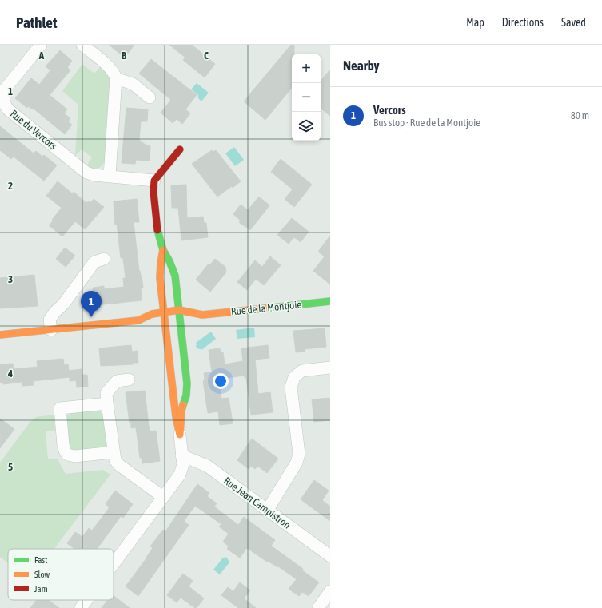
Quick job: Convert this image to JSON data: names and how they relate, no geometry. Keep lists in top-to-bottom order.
{
  "streets": {
    "street": ["Rue du Vercors", "Rue de la Montjoie", "Rue Jean Campistron"]
  },
  "legend": ["Fast", "Slow", "Jam"],
  "page": {
    "header": "Pathlet",
    "nav": ["Map", "Directions", "Saved"],
    "heading": "Nearby",
    "map_buttons": ["+", "−"],
    "list": [
      {
        "mark": "1",
        "name": "Vercors",
        "note": "Bus stop · Rue de la Montjoie",
        "value": "80 m"
      }
    ],
    "pins": "1"
  },
  "grid": {
    "columns": ["A", "B", "C"],
    "rows": [
      "1",
      "2",
      "3",
      "4",
      "5"
    ]
  }
}
